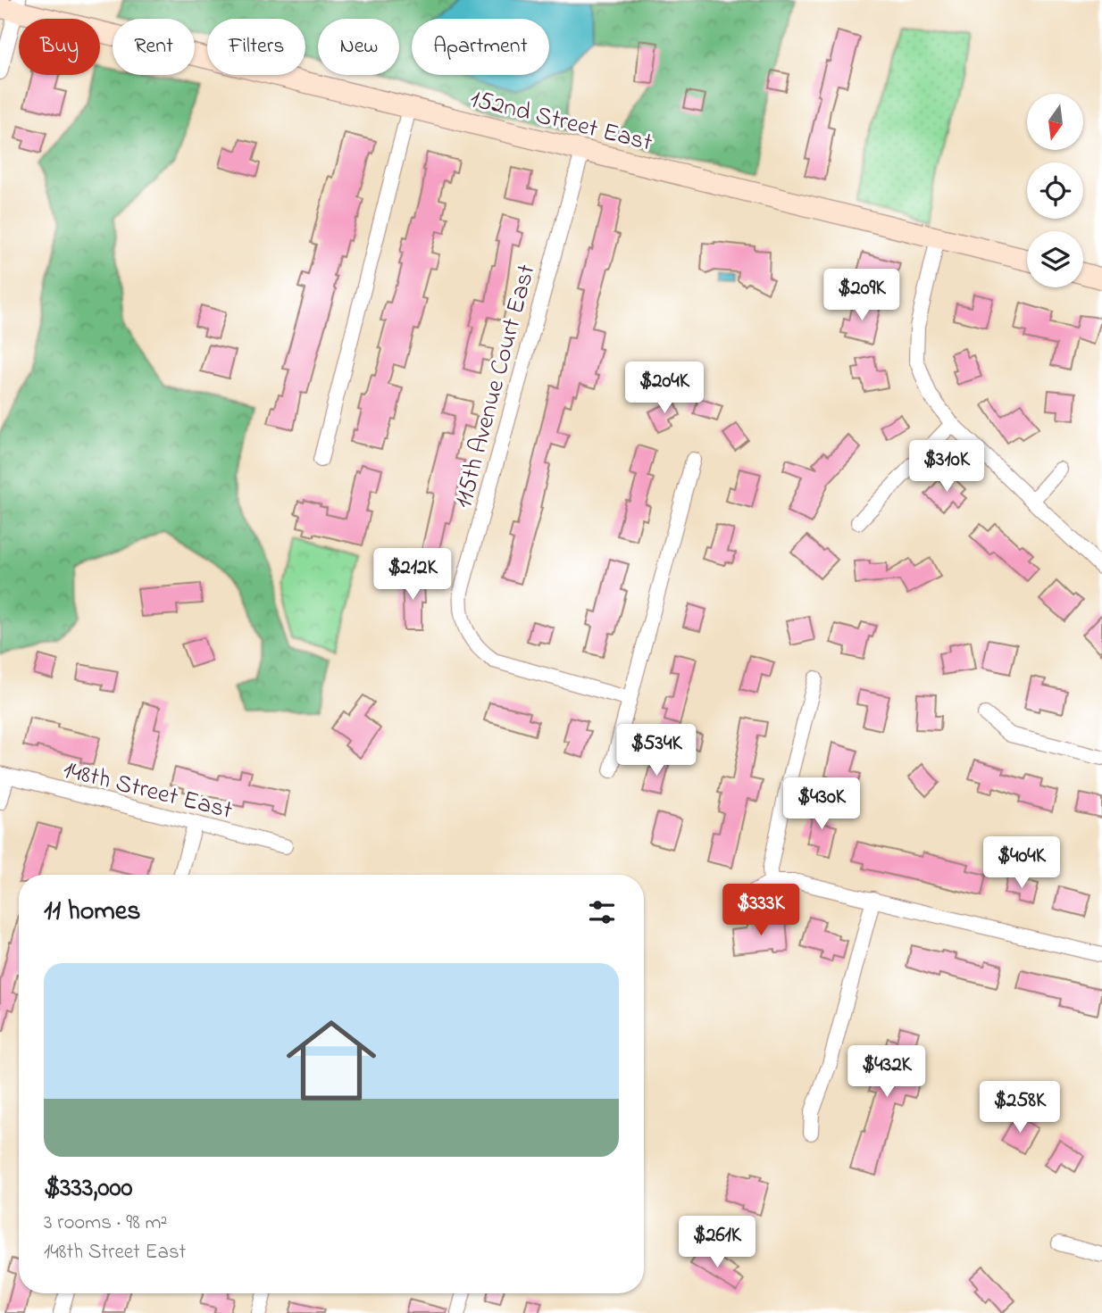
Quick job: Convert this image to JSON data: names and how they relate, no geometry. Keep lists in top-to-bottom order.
{
  "streets": {
    "main road": ["152nd Street East"],
    "street": ["115th Avenue Court East", "148th Street East"]
  },
  "crossings": [
    ["152nd Street East", "115th Avenue Court East"]
  ],
  "north": "bottom",
  "page": {
    "chip": [
      "Buy",
      "Rent",
      "Filters",
      "New",
      "Apartment"
    ],
    "price": [
      "$209K",
      "$204K",
      "$310K",
      "$212K",
      "$534K",
      "$430K",
      "$404K",
      "$333K",
      "$432K",
      "$258K",
      "$261K"
    ],
    "heading": "11 homes",
    "list": [
      {
        "name": "$333,000",
        "note": "3 rooms · 98 m² · 148th Street East"
      }
    ]
  }
}
